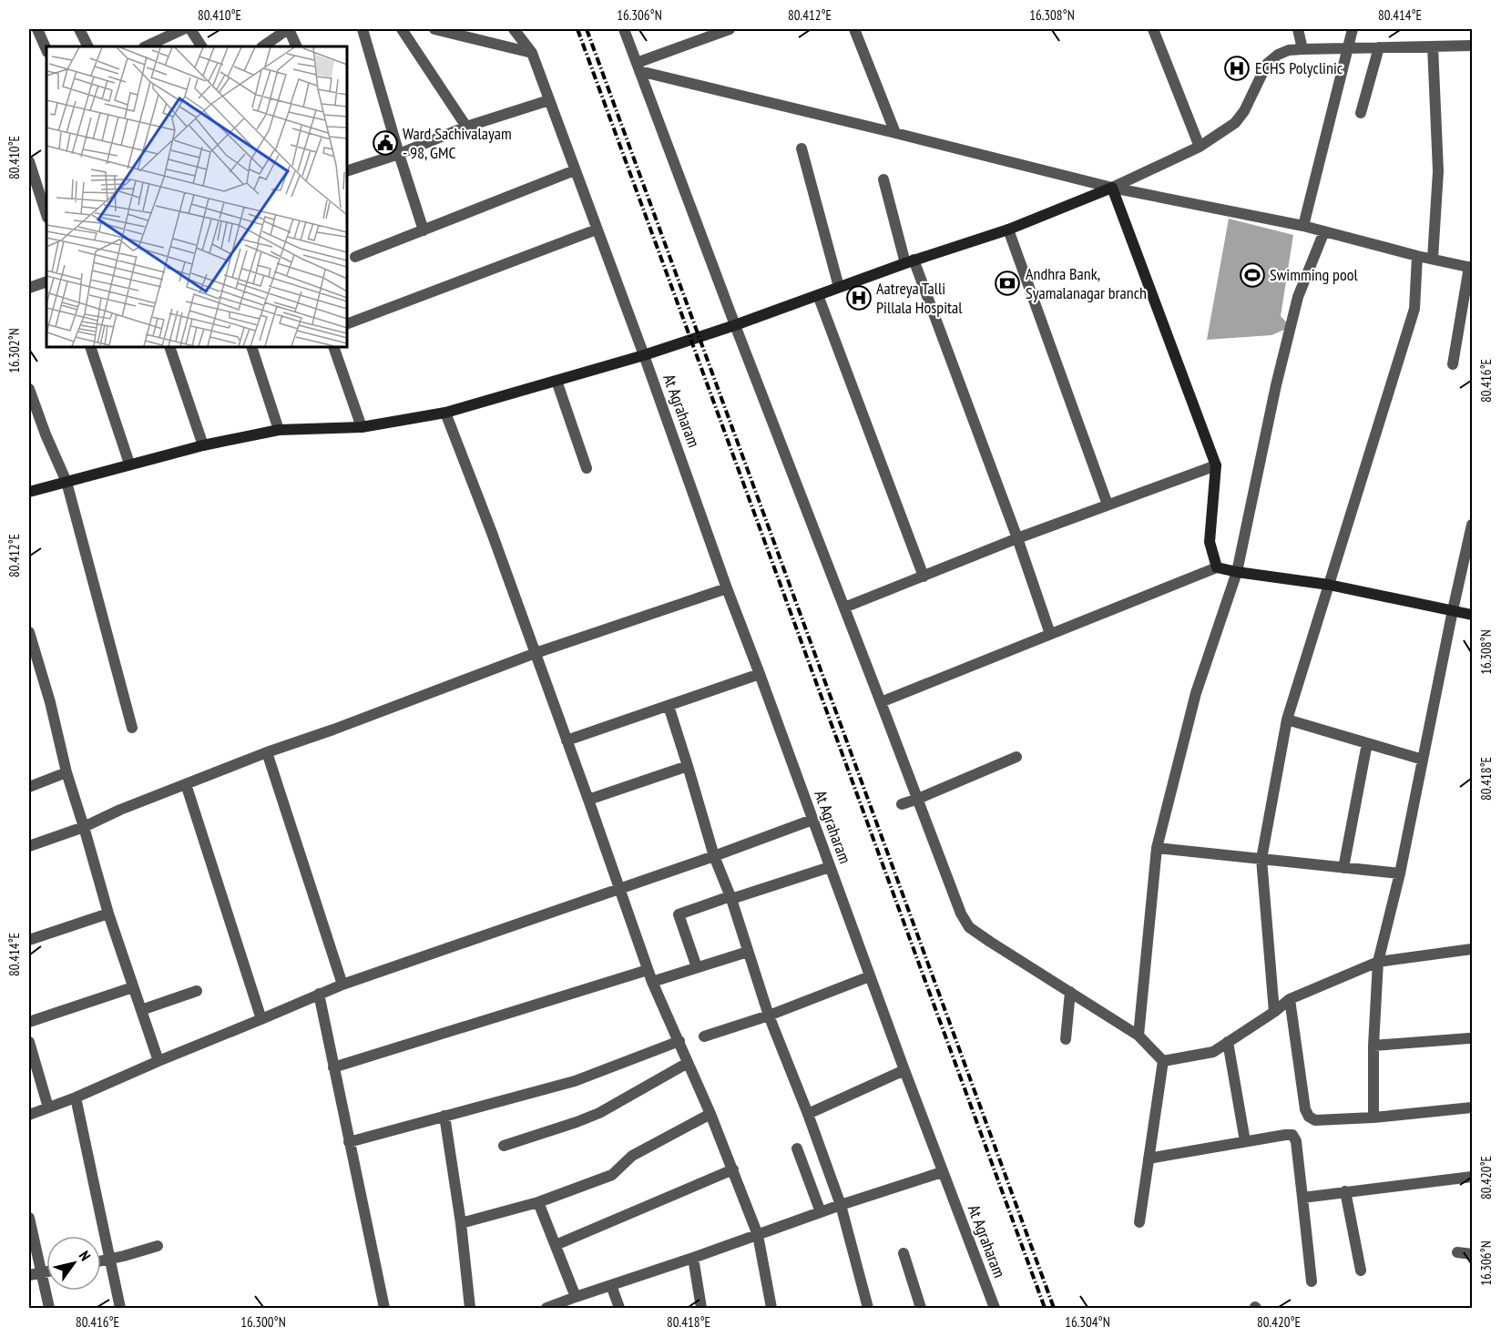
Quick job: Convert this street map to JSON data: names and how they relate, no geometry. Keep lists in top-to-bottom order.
{
  "streets": {
    "street": ["At Agraharam"]
  },
  "places": {
    "hospital": ["ECHS Polyclinic", "Aatreya Talli Pillala Hospital"],
    "public building": ["Ward Sachivalayam - 98, GMC"],
    "sports": ["Swimming pool"],
    "bank": ["Andhra Bank, Syamalanagar branch"]
  },
  "north": "top right",
  "coordinates": [
    "80.410°E",
    "16.306°N",
    "80.412°E",
    "16.308°N",
    "80.414°E",
    "16.302°N",
    "80.416°E",
    "80.418°E",
    "80.420°E",
    "16.300°N",
    "16.304°N"
  ]
}
